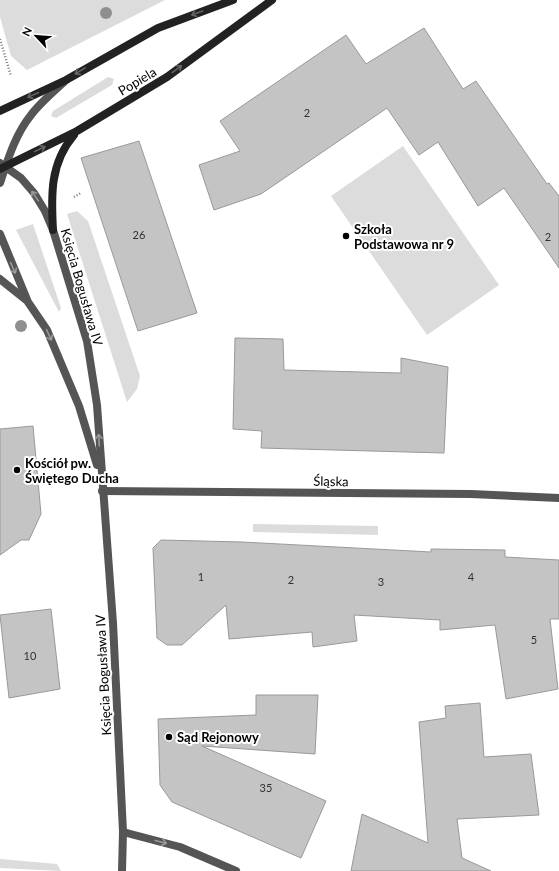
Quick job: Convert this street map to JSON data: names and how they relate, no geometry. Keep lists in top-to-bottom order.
{
  "streets": {
    "main road": ["Popiela"],
    "street": ["Księcia Bogusława IV", "Śląska"]
  },
  "crossings": [
    ["Popiela", "Księcia Bogusława IV"],
    ["Księcia Bogusława IV", "Śląska"]
  ],
  "places": ["Szkoła Podstawowa nr 9", "Kościół pw. Świętego Ducha", "Sąd Rejonowy"],
  "house_numbers": [
    "2",
    "26",
    "2",
    "1",
    "4",
    "2",
    "3",
    "5",
    "10",
    "35"
  ],
  "north": "top left"
}
